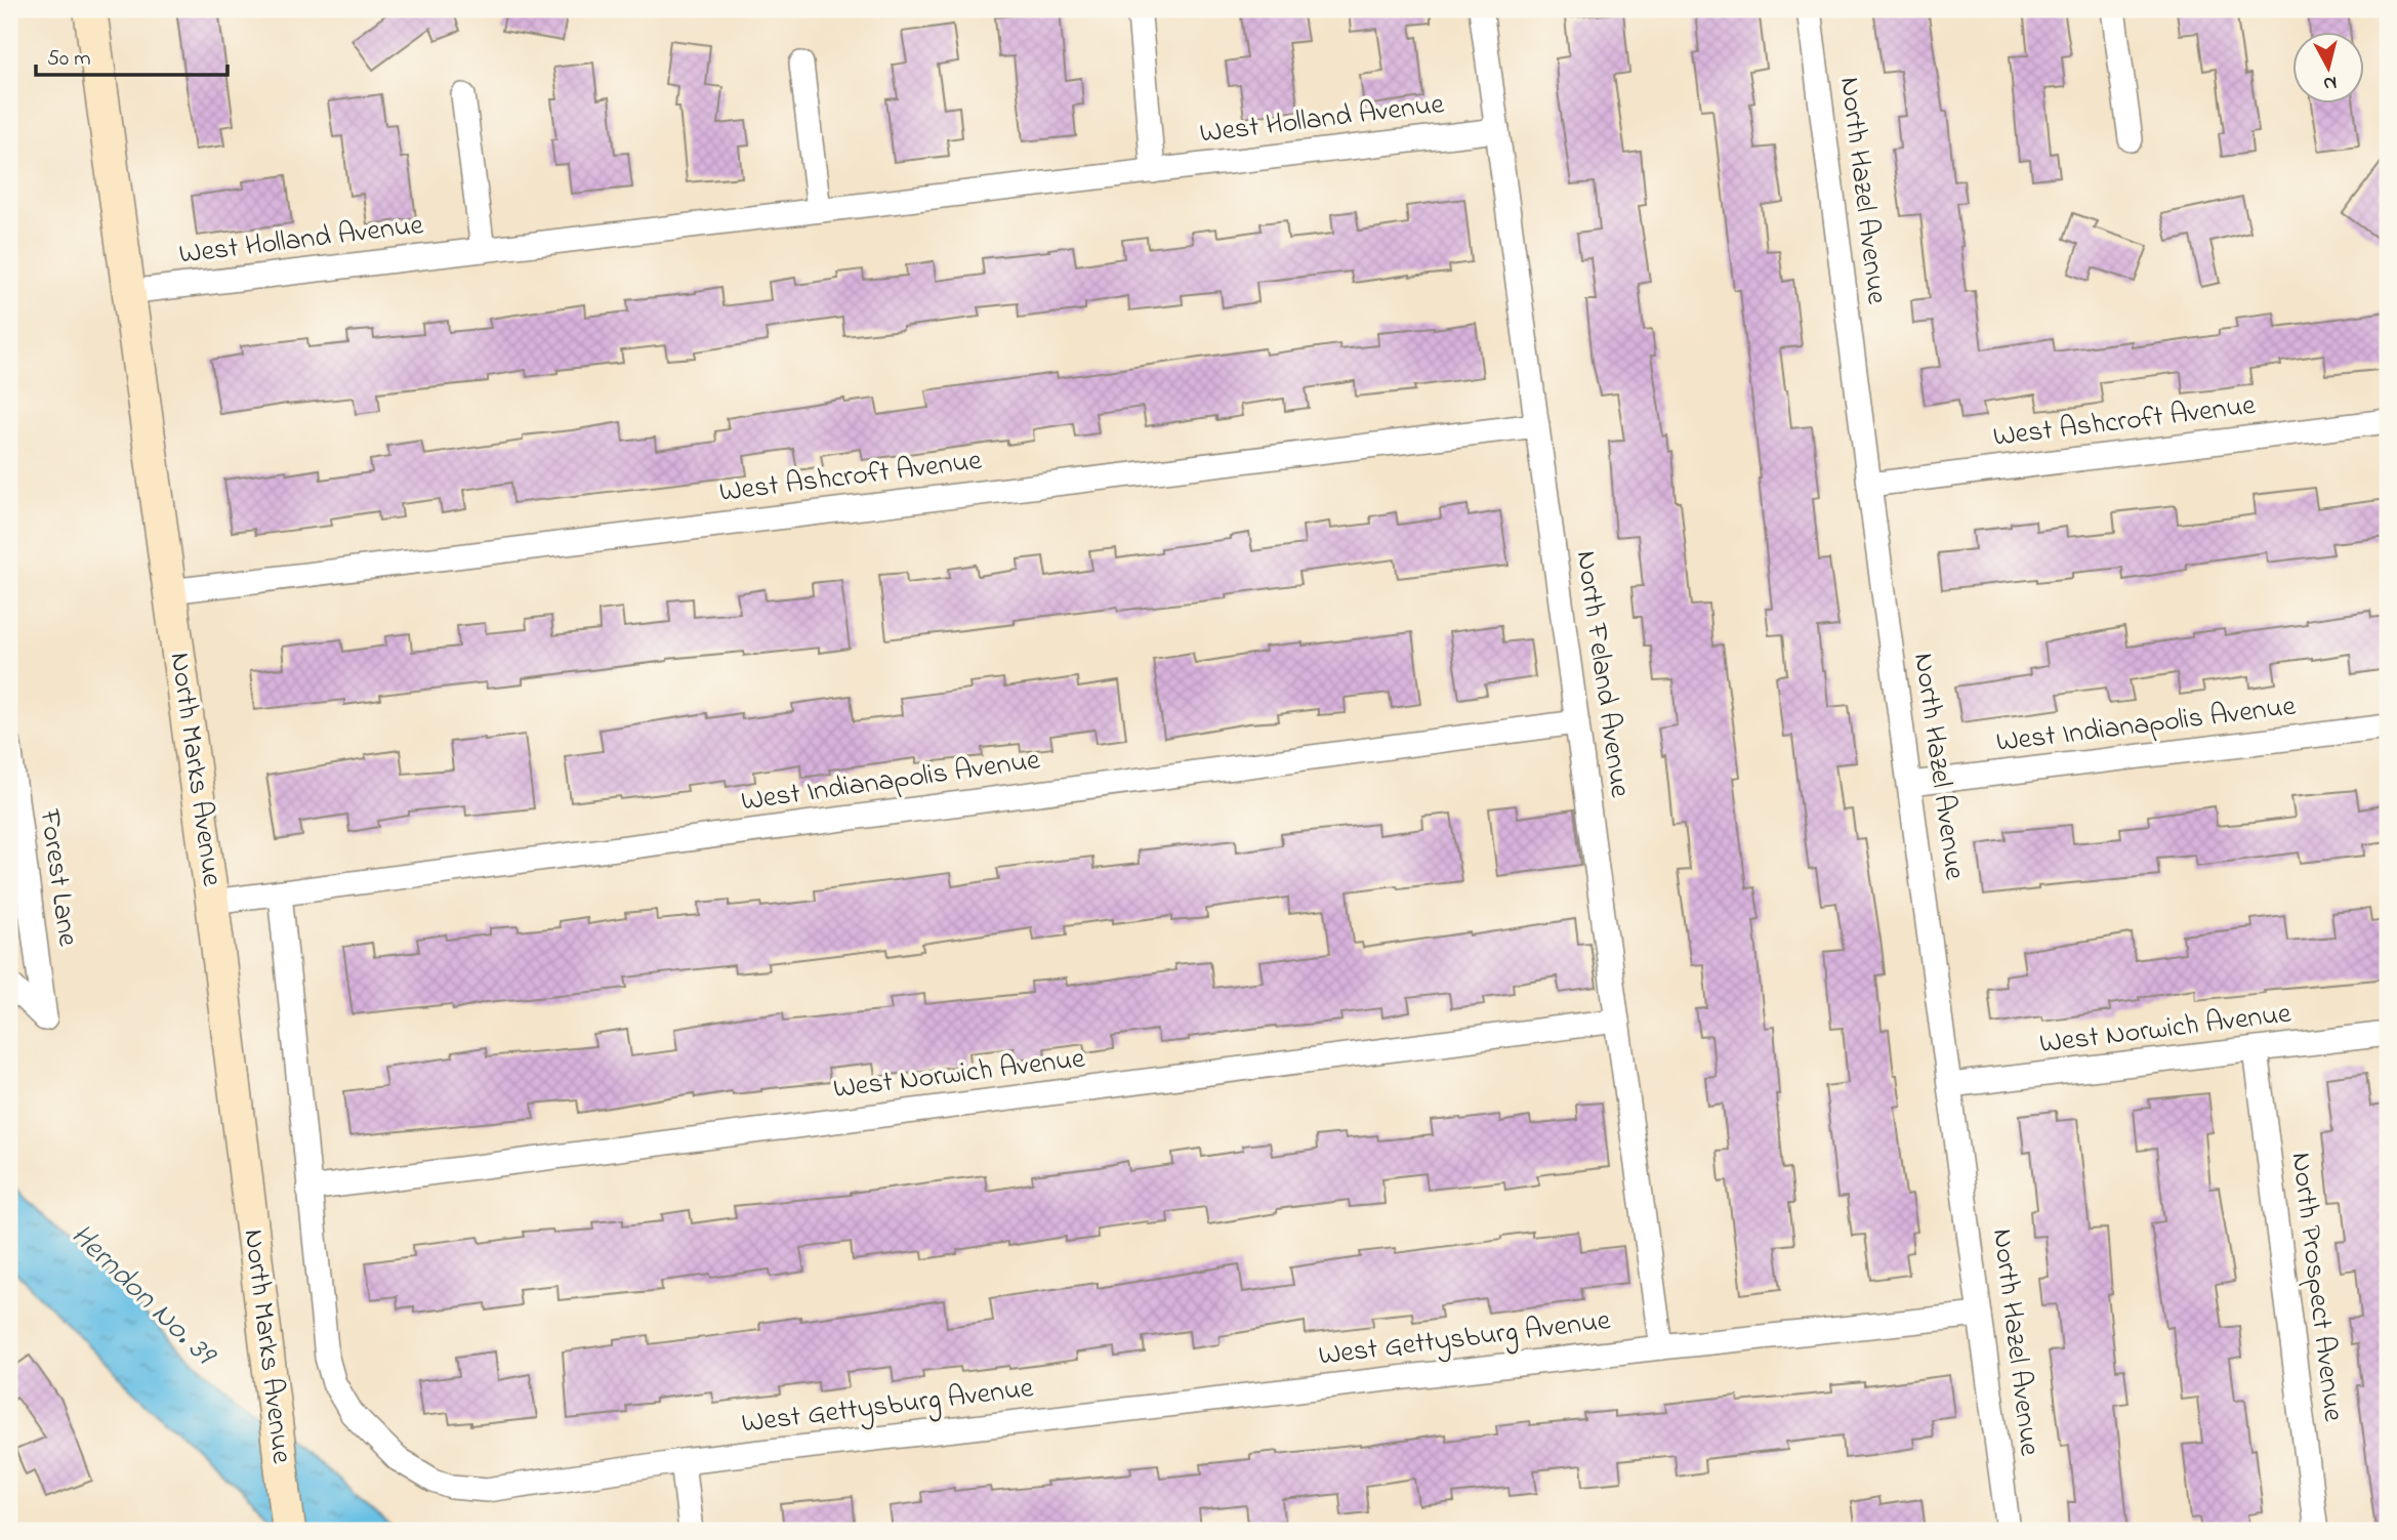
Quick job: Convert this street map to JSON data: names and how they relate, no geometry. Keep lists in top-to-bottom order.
{
  "streets": {
    "main road": ["North Marks Avenue"],
    "street": [
      "West Holland Avenue",
      "North Hazel Avenue",
      "West Ashcroft Avenue",
      "North Feland Avenue",
      "West Indianapolis Avenue",
      "Forest Lane",
      "West Norwich Avenue",
      "North Prospect Avenue",
      "West Gettysburg Avenue"
    ]
  },
  "crossings": [
    ["West Holland Avenue", "North Feland Avenue"],
    ["West Holland Avenue", "North Marks Avenue"],
    ["North Hazel Avenue", "West Ashcroft Avenue"],
    ["North Hazel Avenue", "West Indianapolis Avenue"],
    ["North Hazel Avenue", "West Norwich Avenue"],
    ["North Hazel Avenue", "West Gettysburg Avenue"],
    ["West Ashcroft Avenue", "North Feland Avenue"],
    ["West Ashcroft Avenue", "North Marks Avenue"],
    ["North Feland Avenue", "West Indianapolis Avenue"],
    ["North Feland Avenue", "West Norwich Avenue"],
    ["North Feland Avenue", "West Gettysburg Avenue"],
    ["West Indianapolis Avenue", "North Marks Avenue"],
    ["West Indianapolis Avenue", "West Gettysburg Avenue"],
    ["West Norwich Avenue", "North Prospect Avenue"],
    ["West Norwich Avenue", "West Gettysburg Avenue"]
  ],
  "water": ["Herndon No. 39"],
  "scale_bar": "50 m",
  "north": "bottom"
}
